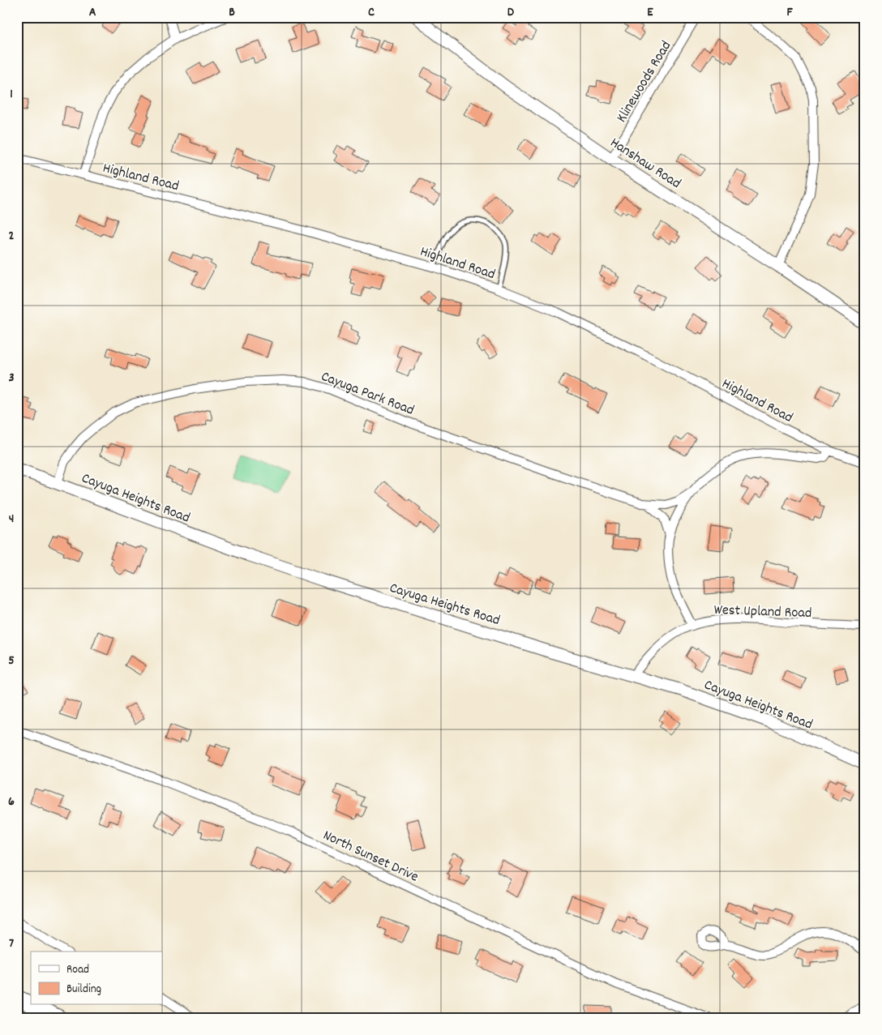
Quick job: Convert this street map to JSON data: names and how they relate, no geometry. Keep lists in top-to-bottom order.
{
  "streets": {
    "street": [
      "Klinewoods Road",
      "Hanshaw Road",
      "Highland Road",
      "Cayuga Park Road",
      "Cayuga Heights Road",
      "West Upland Road",
      "North Sunset Drive"
    ]
  },
  "crossings": [
    ["Klinewoods Road", "Hanshaw Road"],
    ["Cayuga Park Road", "Cayuga Heights Road"],
    ["Cayuga Heights Road", "West Upland Road"]
  ],
  "legend": ["Road", "Building"],
  "grid": {
    "columns": [
      "A",
      "B",
      "C",
      "D",
      "E",
      "F"
    ],
    "rows": [
      "1",
      "2",
      "3",
      "4",
      "5",
      "6",
      "7"
    ]
  }
}
